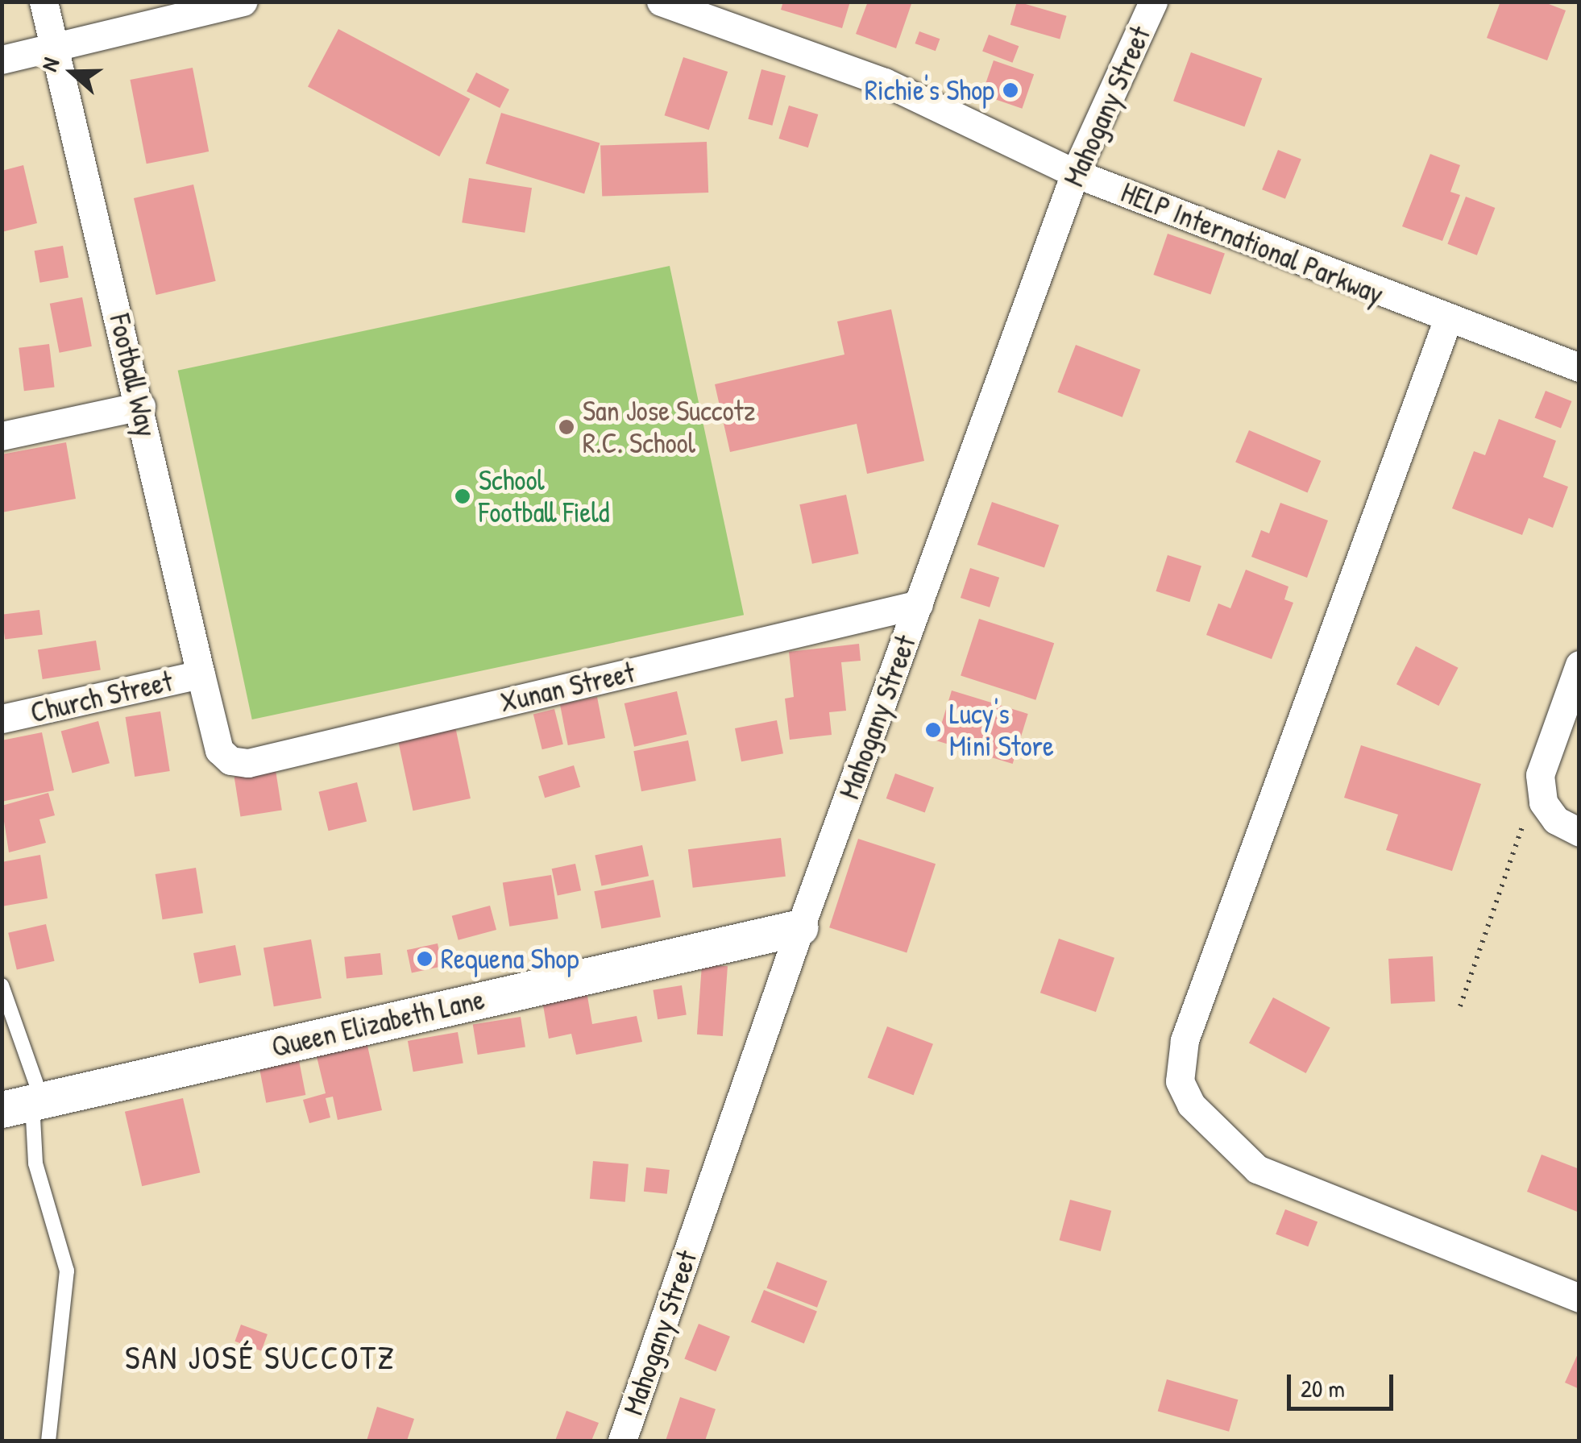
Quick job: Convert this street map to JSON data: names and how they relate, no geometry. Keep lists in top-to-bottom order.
{
  "streets": {
    "street": [
      "Mahogany Street",
      "HELP International Parkway",
      "Football Way",
      "Xunan Street",
      "Church Street",
      "Queen Elizabeth Lane"
    ]
  },
  "crossings": [
    ["Mahogany Street", "HELP International Parkway"],
    ["Mahogany Street", "Xunan Street"],
    ["Mahogany Street", "Queen Elizabeth Lane"],
    ["Football Way", "Xunan Street"],
    ["Football Way", "Church Street"]
  ],
  "districts": ["SAN JOSÉ SUCCOTZ"],
  "places": [
    "Richie's Shop",
    "San Jose Succotz R.C. School",
    "School Football Field",
    "Lucy's Mini Store",
    "Requena Shop"
  ],
  "scale_bar": "20 m",
  "north": "left"
}
